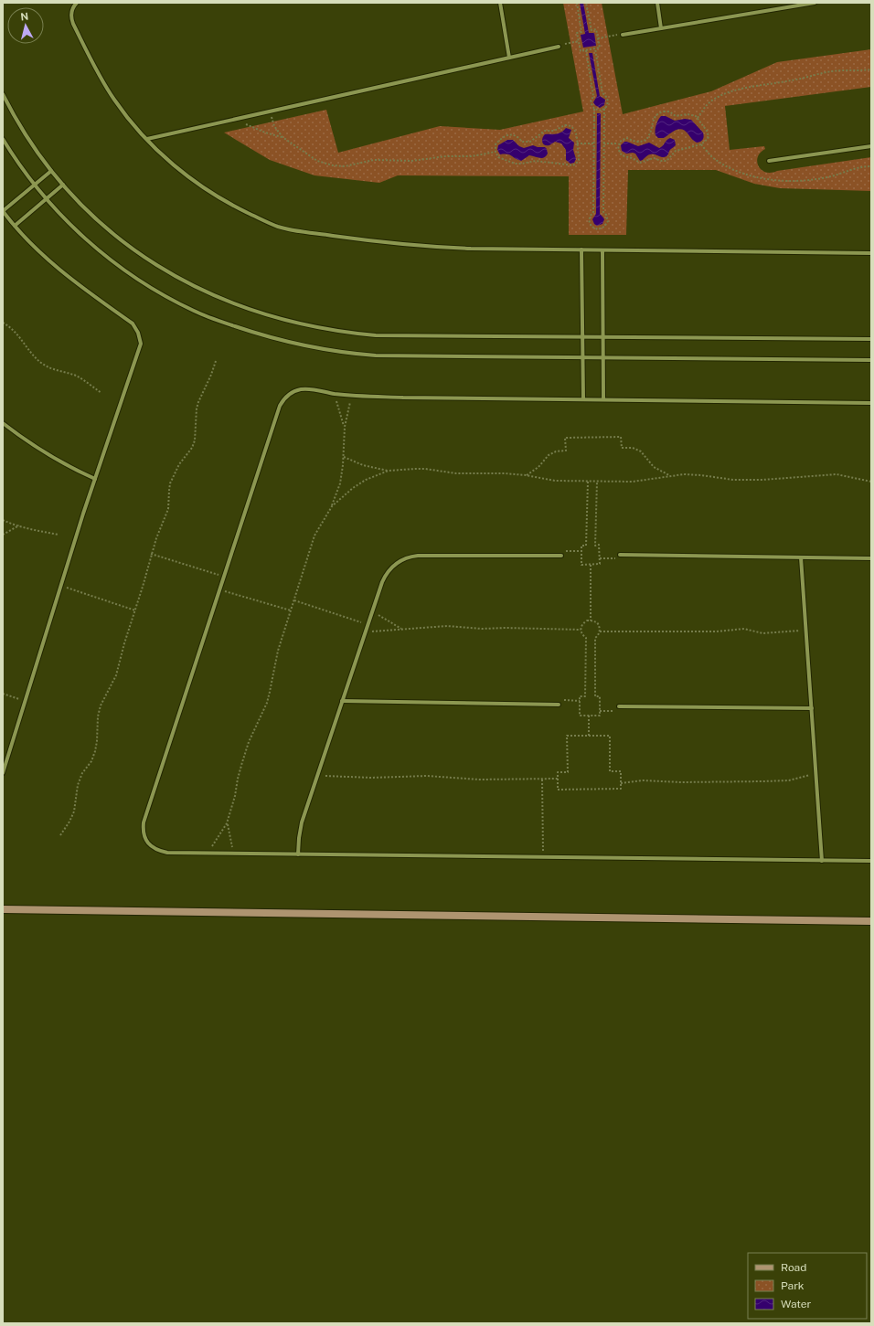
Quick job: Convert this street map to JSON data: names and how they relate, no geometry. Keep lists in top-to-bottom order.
{
  "legend": ["Road", "Park", "Water"],
  "north": "top"
}
